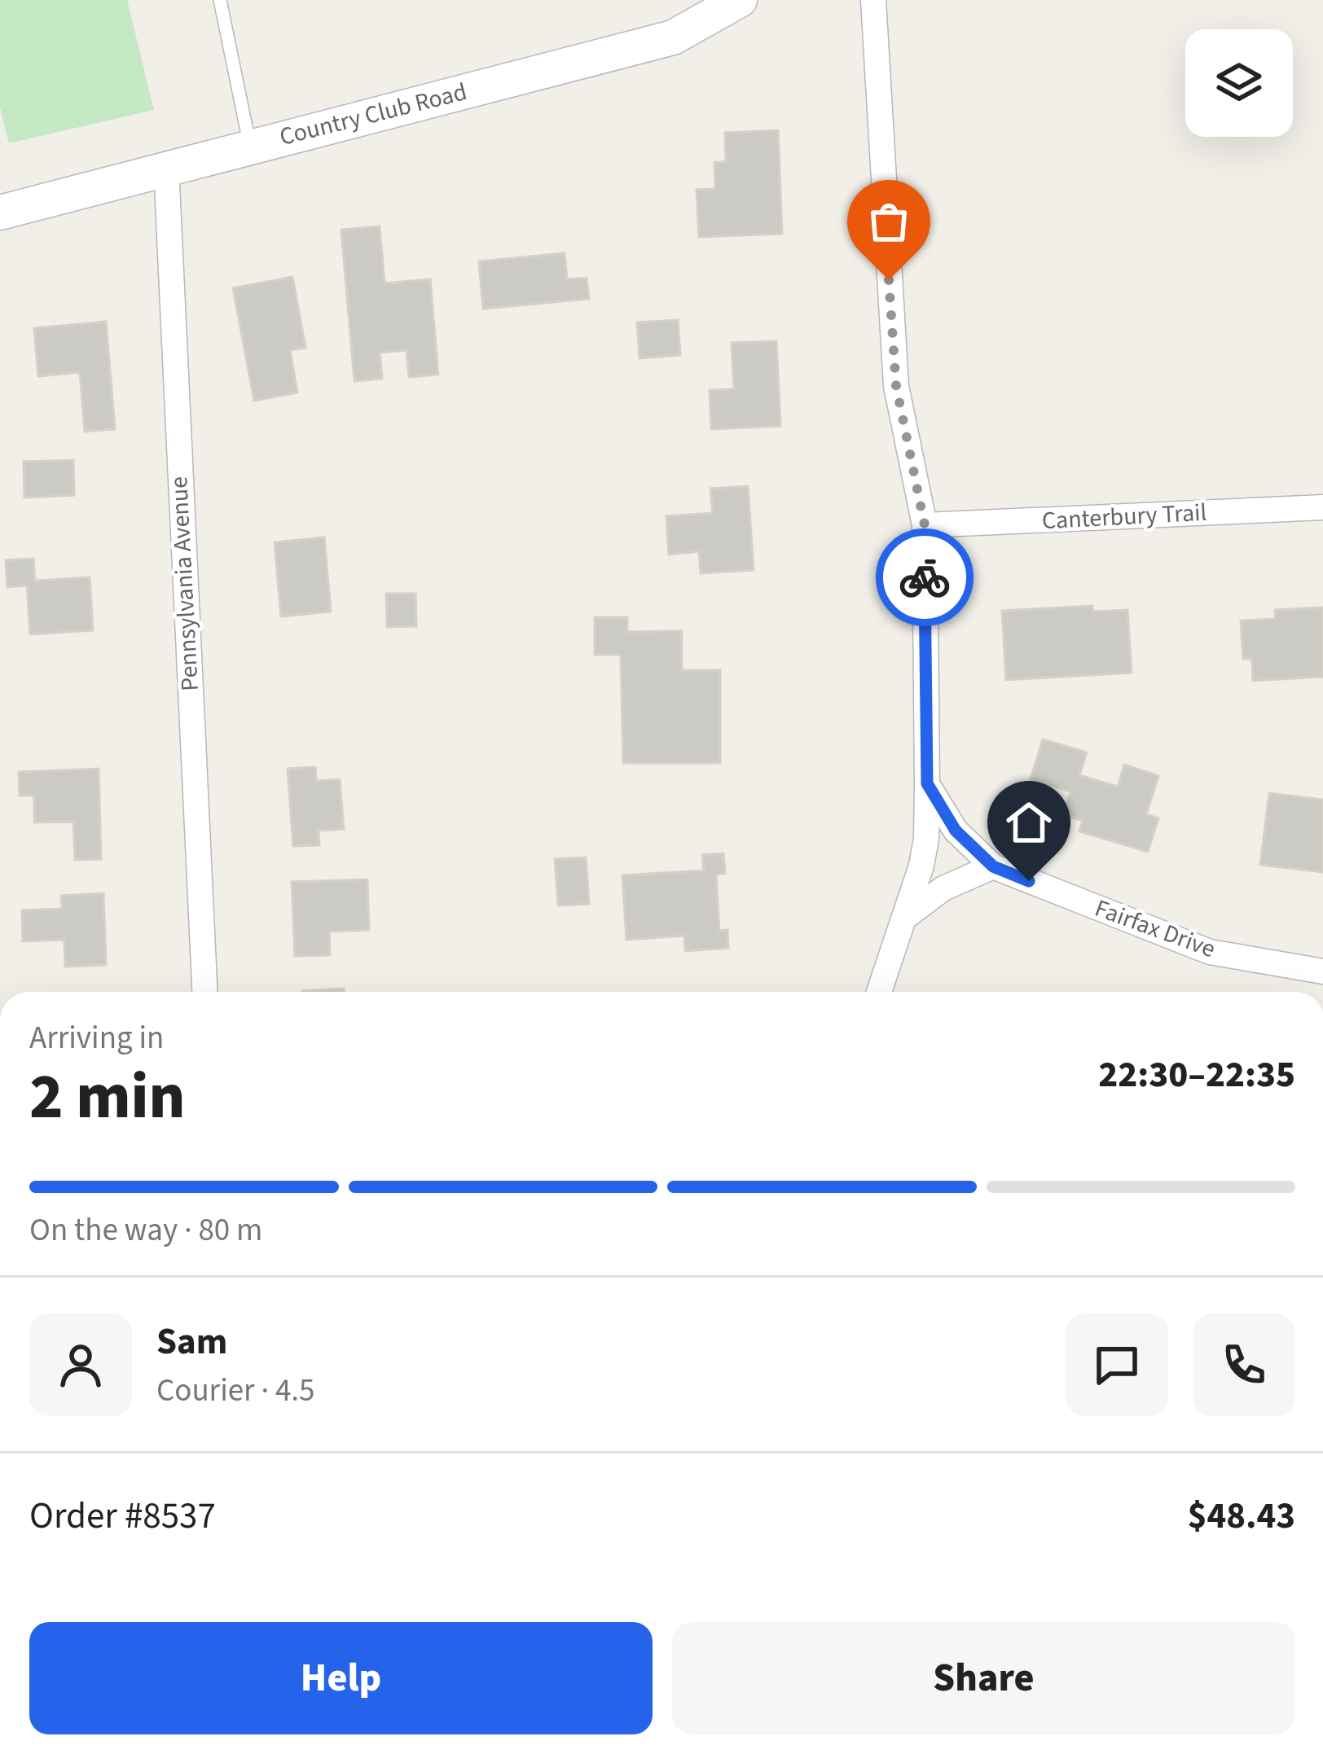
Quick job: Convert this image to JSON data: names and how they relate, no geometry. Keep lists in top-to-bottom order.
{
  "streets": {
    "main road": ["Country Club Road"],
    "street": ["Canterbury Trail", "Pennsylvania Avenue", "Fairfax Drive"]
  },
  "crossings": [
    ["Country Club Road", "Pennsylvania Avenue"]
  ],
  "page": {
    "heading": ["2 min", "Arriving in", "22:30–22:35"],
    "panel": [
      "Sam",
      "Courier · 4.5",
      "Order #8537",
      "$48.43"
    ],
    "bar": "On the way · 80 m",
    "buttons": ["Help", "Share"]
  }
}
